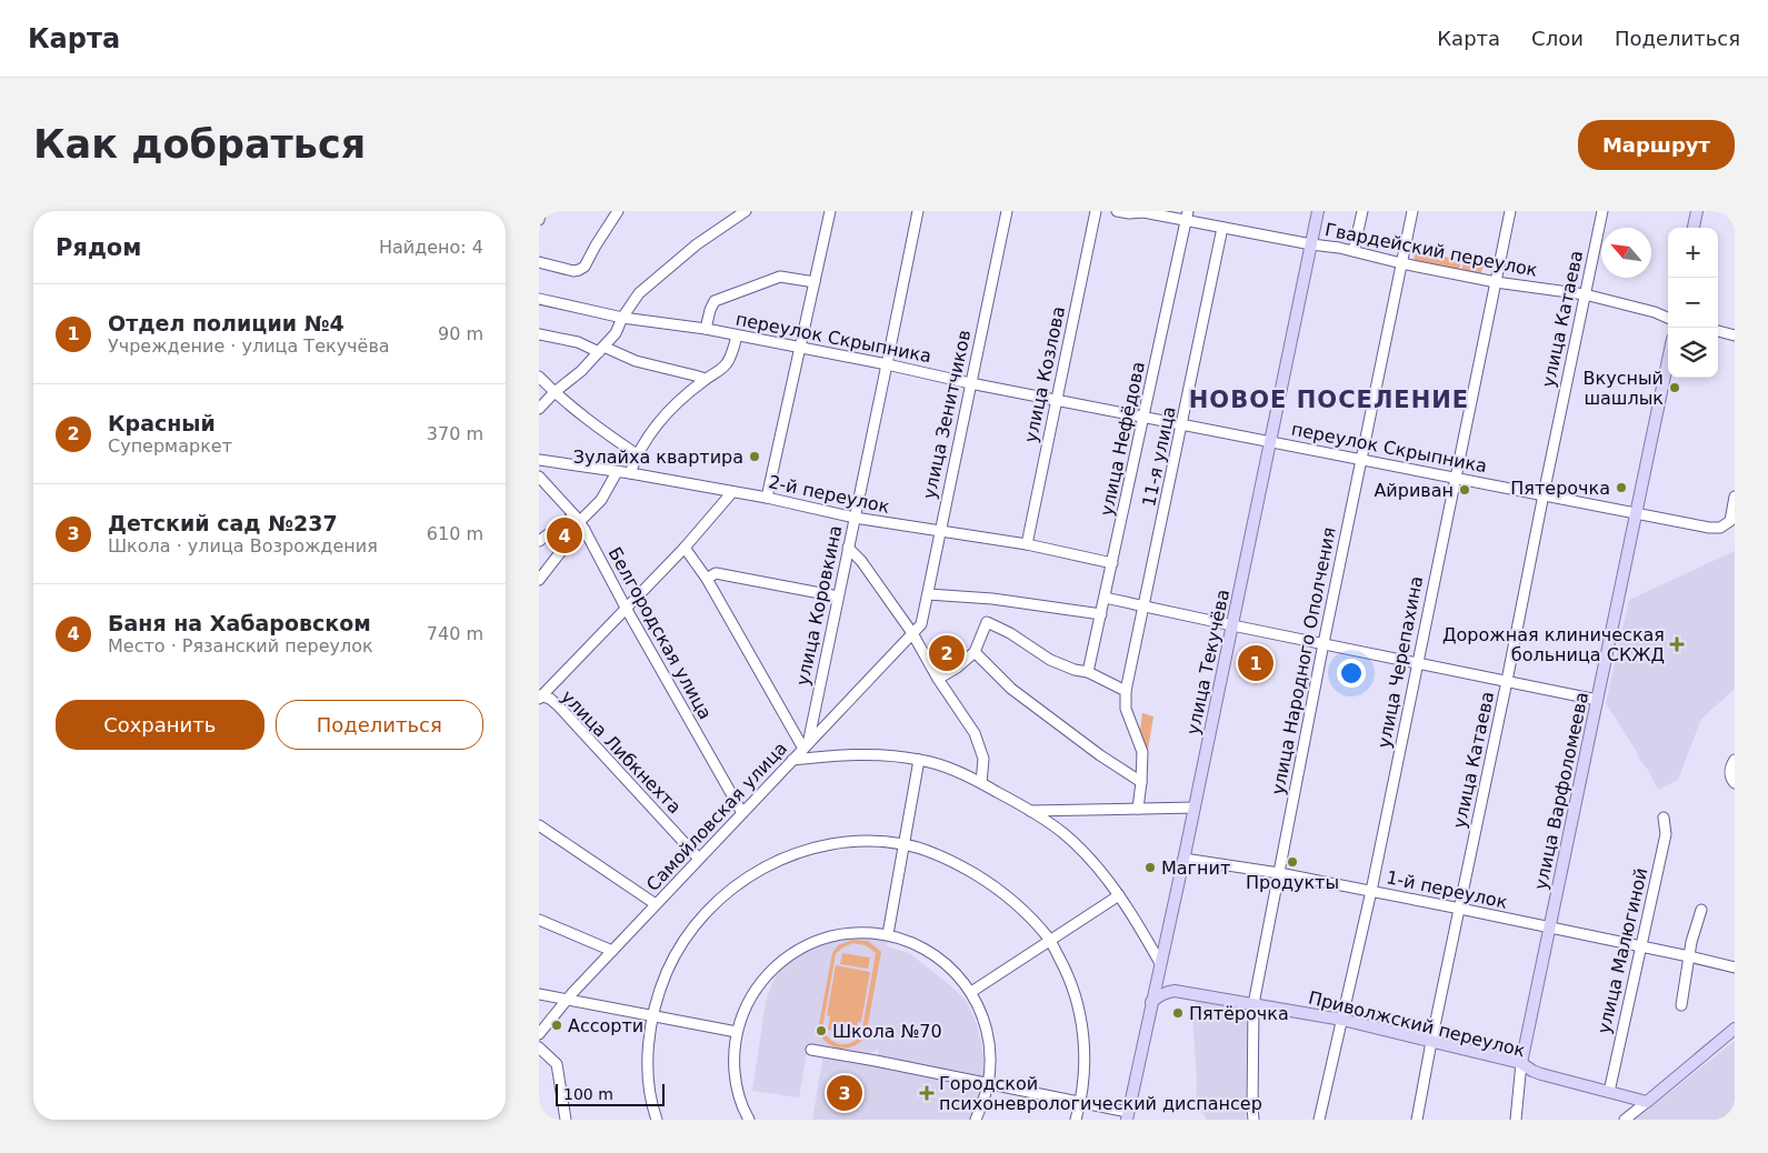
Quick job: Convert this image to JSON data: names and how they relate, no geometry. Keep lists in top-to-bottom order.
{
  "streets": {
    "main road": ["улица Текучёва", "улица Варфоломеева", "Приволжский переулок"],
    "street": [
      "Гвардейский переулок",
      "улица Катаева",
      "переулок Скрыпника",
      "улица Козлова",
      "улица Зенитчиков",
      "улица Нефёдова",
      "11-я улица",
      "2-й переулок",
      "улица Коровкина",
      "Белгородская улица",
      "улица Народного Ополчения",
      "улица Черепахина",
      "улица Либкнехта",
      "Самойловская улица",
      "1-й переулок",
      "улица Малюгиной"
    ]
  },
  "crossings": [
    ["Гвардейский переулок", "улица Катаева"],
    ["Гвардейский переулок", "улица Нефёдова"],
    ["Гвардейский переулок", "11-я улица"],
    ["Гвардейский переулок", "улица Народного Ополчения"],
    ["Гвардейский переулок", "улица Текучёва"],
    ["Гвардейский переулок", "улица Черепахина"],
    ["улица Катаева", "переулок Скрыпника"],
    ["улица Катаева", "1-й переулок"],
    ["улица Катаева", "Приволжский переулок"],
    ["переулок Скрыпника", "улица Козлова"],
    ["переулок Скрыпника", "улица Зенитчиков"],
    ["переулок Скрыпника", "улица Нефёдова"],
    ["переулок Скрыпника", "11-я улица"],
    ["переулок Скрыпника", "улица Коровкина"],
    ["переулок Скрыпника", "улица Народного Ополчения"],
    ["переулок Скрыпника", "улица Текучёва"],
    ["переулок Скрыпника", "улица Черепахина"],
    ["переулок Скрыпника", "улица Варфоломеева"],
    ["улица Козлова", "2-й переулок"],
    ["улица Зенитчиков", "2-й переулок"],
    ["улица Зенитчиков", "Самойловская улица"],
    ["улица Нефёдова", "2-й переулок"],
    ["2-й переулок", "улица Коровкина"],
    ["улица Коровкина", "Самойловская улица"],
    ["Белгородская улица", "Самойловская улица"],
    ["улица Народного Ополчения", "1-й переулок"],
    ["улица Народного Ополчения", "Приволжский переулок"],
    ["улица Текучёва", "1-й переулок"],
    ["улица Черепахина", "1-й переулок"],
    ["улица Черепахина", "Приволжский переулок"],
    ["улица Либкнехта", "Самойловская улица"],
    ["улица Варфоломеева", "1-й переулок"],
    ["улица Варфоломеева", "Приволжский переулок"],
    ["1-й переулок", "улица Малюгиной"],
    ["улица Малюгиной", "Приволжский переулок"]
  ],
  "districts": ["НОВОЕ ПОСЕЛЕНИЕ"],
  "places": {
    "other": [
      "Вкусный шашлык",
      "Зулайха квартира",
      "Пятерочка",
      "Айриван",
      "Продукты",
      "Магнит",
      "Пятёрочка",
      "Ассорти",
      "Школа №70"
    ],
    "health": ["Дорожная клиническая больница СКЖД", "Городской психоневрологический диспансер"]
  },
  "scale_bar": "100 m",
  "north": "top left",
  "page": {
    "header": "Карта",
    "nav": ["Карта", "Слои", "Поделиться"],
    "buttons": [
      "Маршрут",
      ["Сохранить", "Поделиться"]
    ],
    "title": "Как добраться",
    "heading": ["Рядом", "Найдено: 4"],
    "map_buttons": ["+", "−"],
    "list": [
      {
        "mark": "1",
        "name": "Отдел полиции №4",
        "note": "Учреждение · улица Текучёва",
        "value": "90 m"
      },
      {
        "mark": "2",
        "name": "Красный",
        "note": "Супермаркет",
        "value": "370 m"
      },
      {
        "mark": "3",
        "name": "Детский сад №237",
        "note": "Школа · улица Возрождения",
        "value": "610 m"
      },
      {
        "mark": "4",
        "name": "Баня на Хабаровском",
        "note": "Место · Рязанский переулок",
        "value": "740 m"
      }
    ],
    "pins": [
      "4",
      "2",
      "1",
      "3"
    ],
    "scale": "100 m"
  }
}
